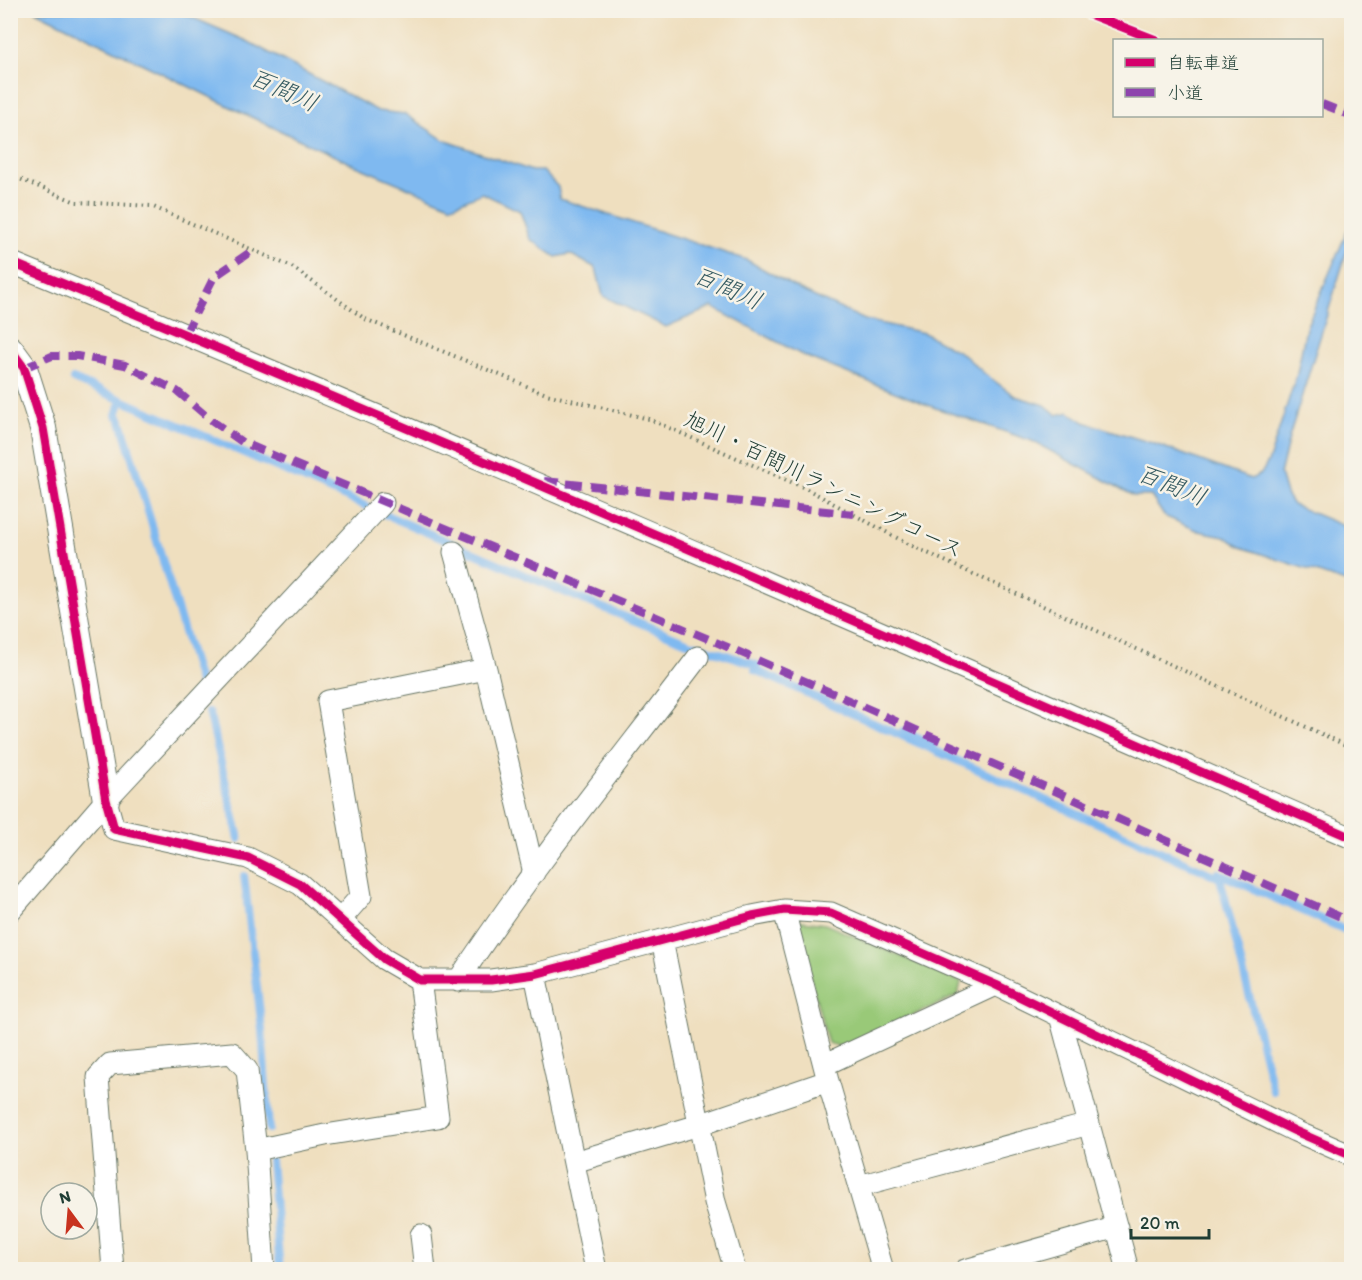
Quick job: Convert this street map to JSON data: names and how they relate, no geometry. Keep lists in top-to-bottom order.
{
  "streets": {
    "path": ["旭川・百間川ランニングコース"]
  },
  "water": ["百間川"],
  "legend": ["自転車道", "小道"],
  "scale_bar": "20 m",
  "north": "top"
}
